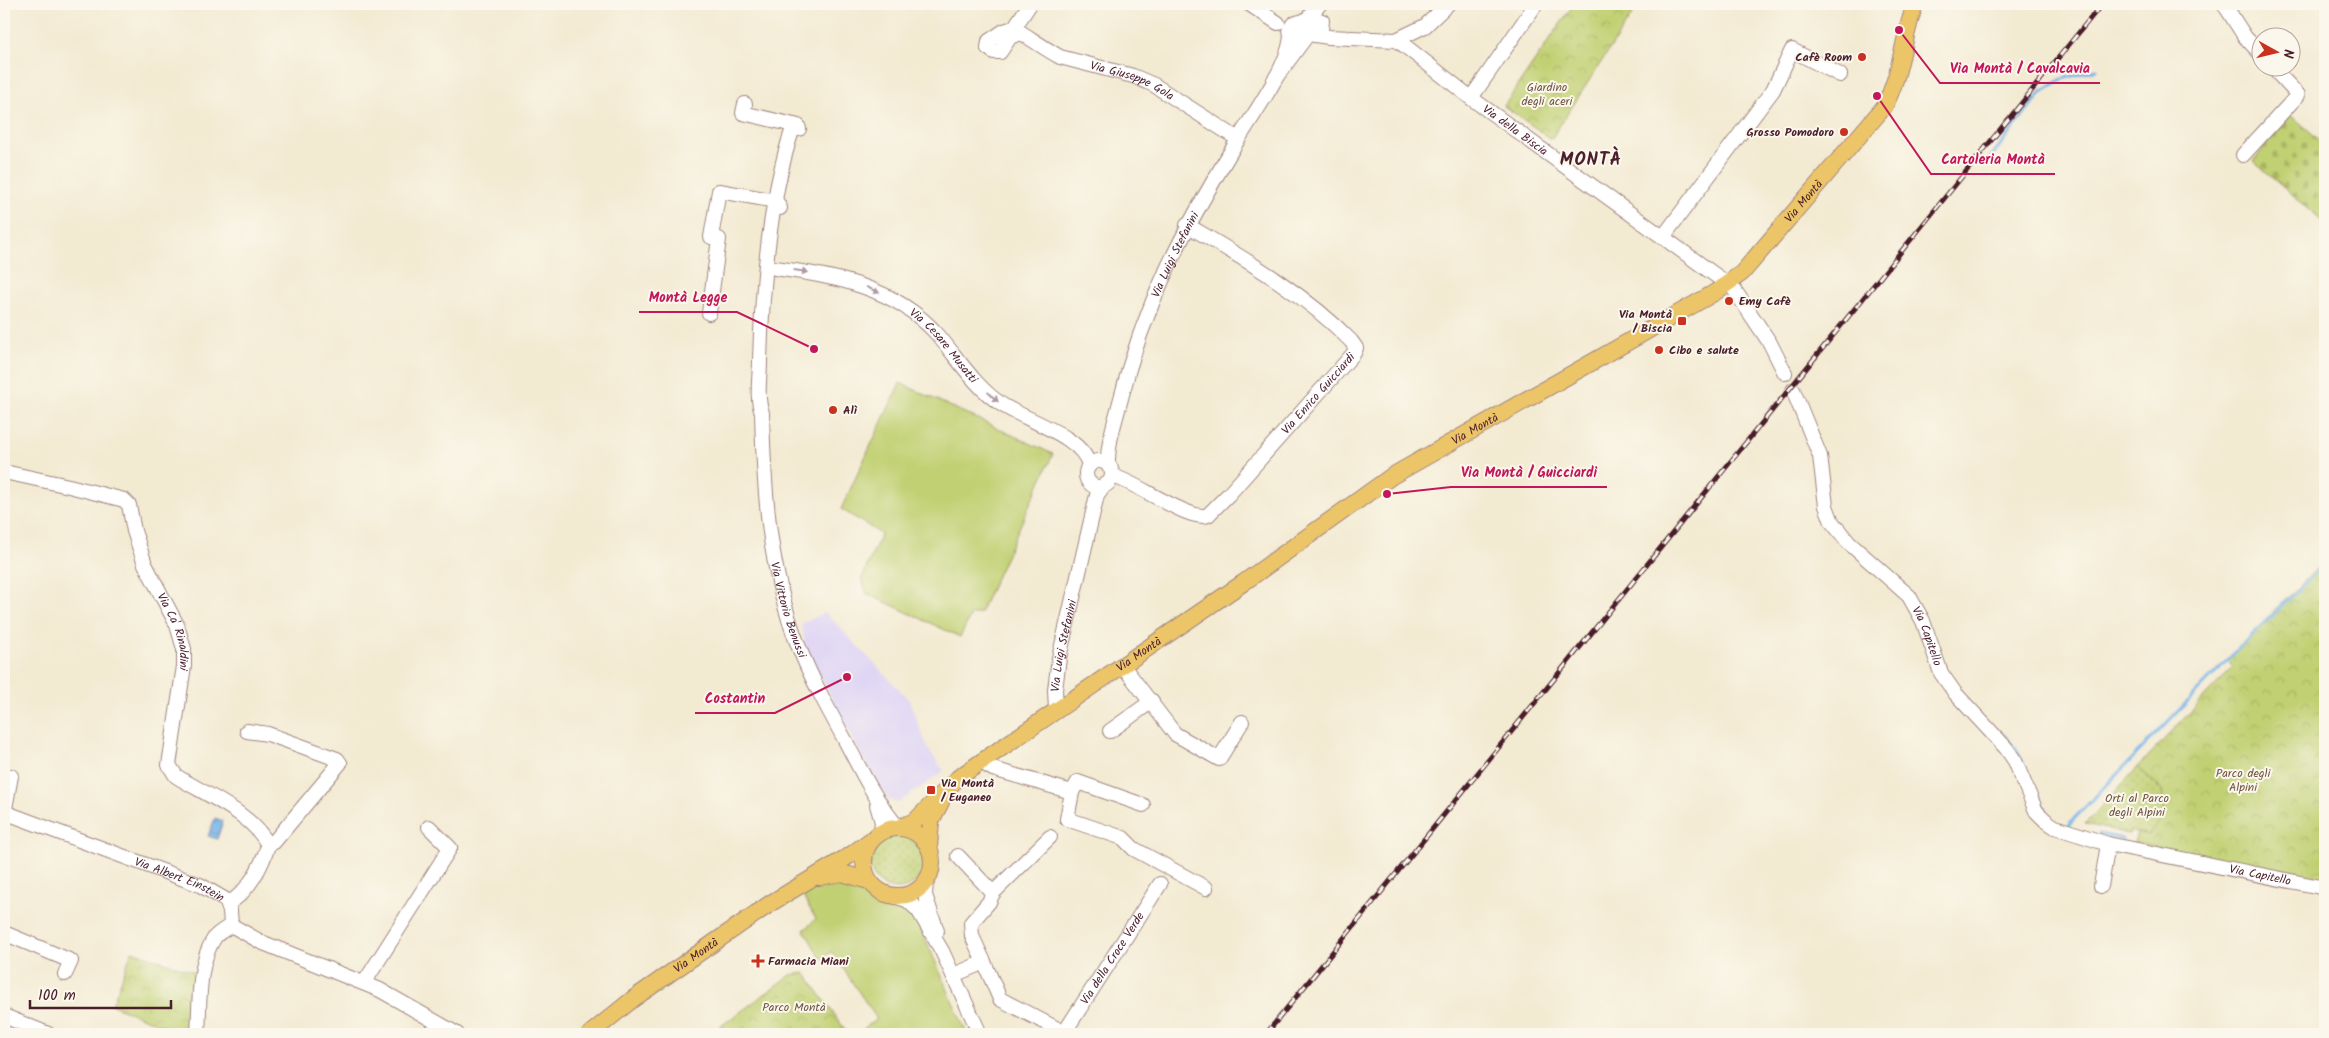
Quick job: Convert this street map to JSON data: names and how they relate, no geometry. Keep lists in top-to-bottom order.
{
  "streets": {
    "main road": ["Via Montà"],
    "street": [
      "Via Giuseppe Gola",
      "Via della Biscia",
      "Via Luigi Stefanini",
      "Via Cesare Musatti",
      "Via Enrico Guicciardi",
      "Via Vittorio Benussi",
      "Via Ca' Rinaldini",
      "Via Capitello",
      "Via Albert Einstein",
      "Via della Croce Verde"
    ]
  },
  "crossings": [
    ["Via Giuseppe Gola", "Via Luigi Stefanini"],
    ["Via della Biscia", "Via Montà"],
    ["Via Montà", "Via Luigi Stefanini"],
    ["Via Montà", "Via Vittorio Benussi"],
    ["Via Luigi Stefanini", "Via Cesare Musatti"],
    ["Via Luigi Stefanini", "Via Enrico Guicciardi"],
    ["Via Cesare Musatti", "Via Enrico Guicciardi"],
    ["Via Cesare Musatti", "Via Vittorio Benussi"]
  ],
  "one_way": ["Via Cesare Musatti"],
  "districts": ["MONTÀ"],
  "parks": [
    "Giardino degli aceri",
    "Parco degli Alpini",
    "Orti al Parco degli Alpini",
    "Parco Montà"
  ],
  "places": {
    "other": [
      "Via Montà / Cavalcavia",
      "Cafè Room",
      "Cartoleria Montà",
      "Grosso Pomodoro",
      "Emy Cafè",
      "Montà Legge",
      "Cibo e salute",
      "Alì",
      "Via Montà / Guicciardi",
      "Costantin"
    ],
    "transit": ["Via Montà / Biscia", "Via Montà / Euganeo"],
    "health": ["Farmacia Miani"]
  },
  "scale_bar": "100 m",
  "north": "right"
}
